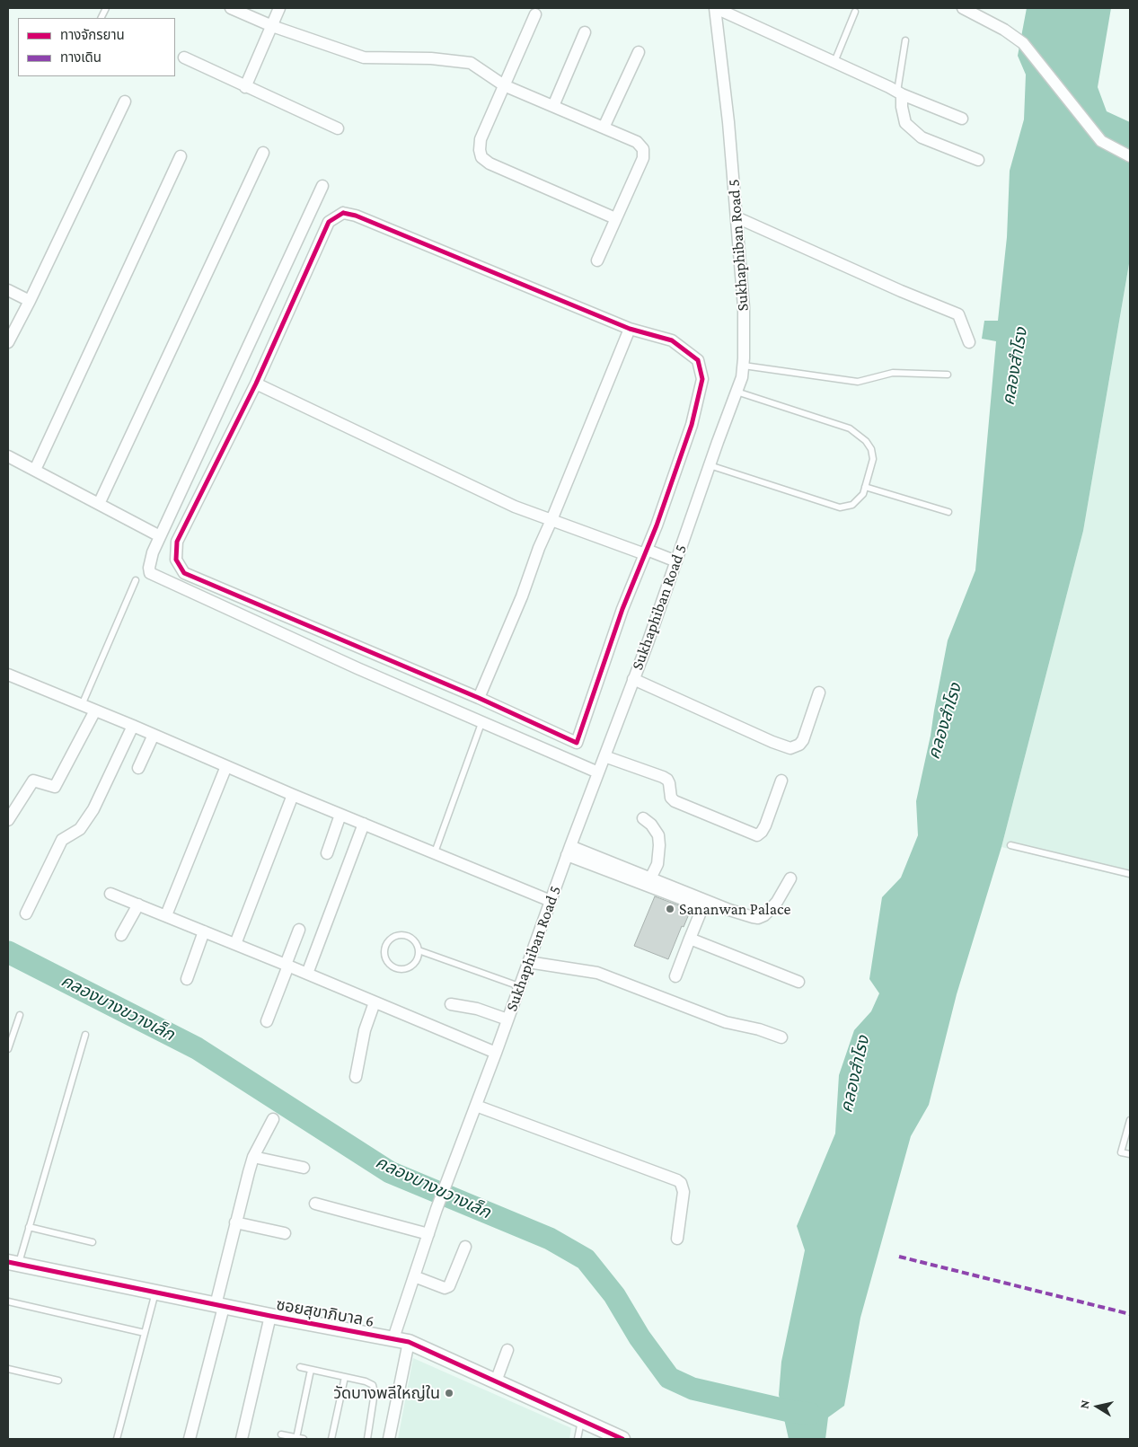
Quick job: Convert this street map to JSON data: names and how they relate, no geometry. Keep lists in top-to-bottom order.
{
  "streets": {
    "street": ["Sukhaphiban Road 5", "ซอยสุขาภิบาล 6"]
  },
  "crossings": [
    ["Sukhaphiban Road 5", "ซอยสุขาภิบาล 6"]
  ],
  "water": ["คลองสำโรง", "คลองบางขวางเล็ก"],
  "places": ["Sananwan Palace", "วัดบางพลีใหญ่ใน"],
  "legend": ["ทางจักรยาน", "ทางเดิน"],
  "north": "left"
}
